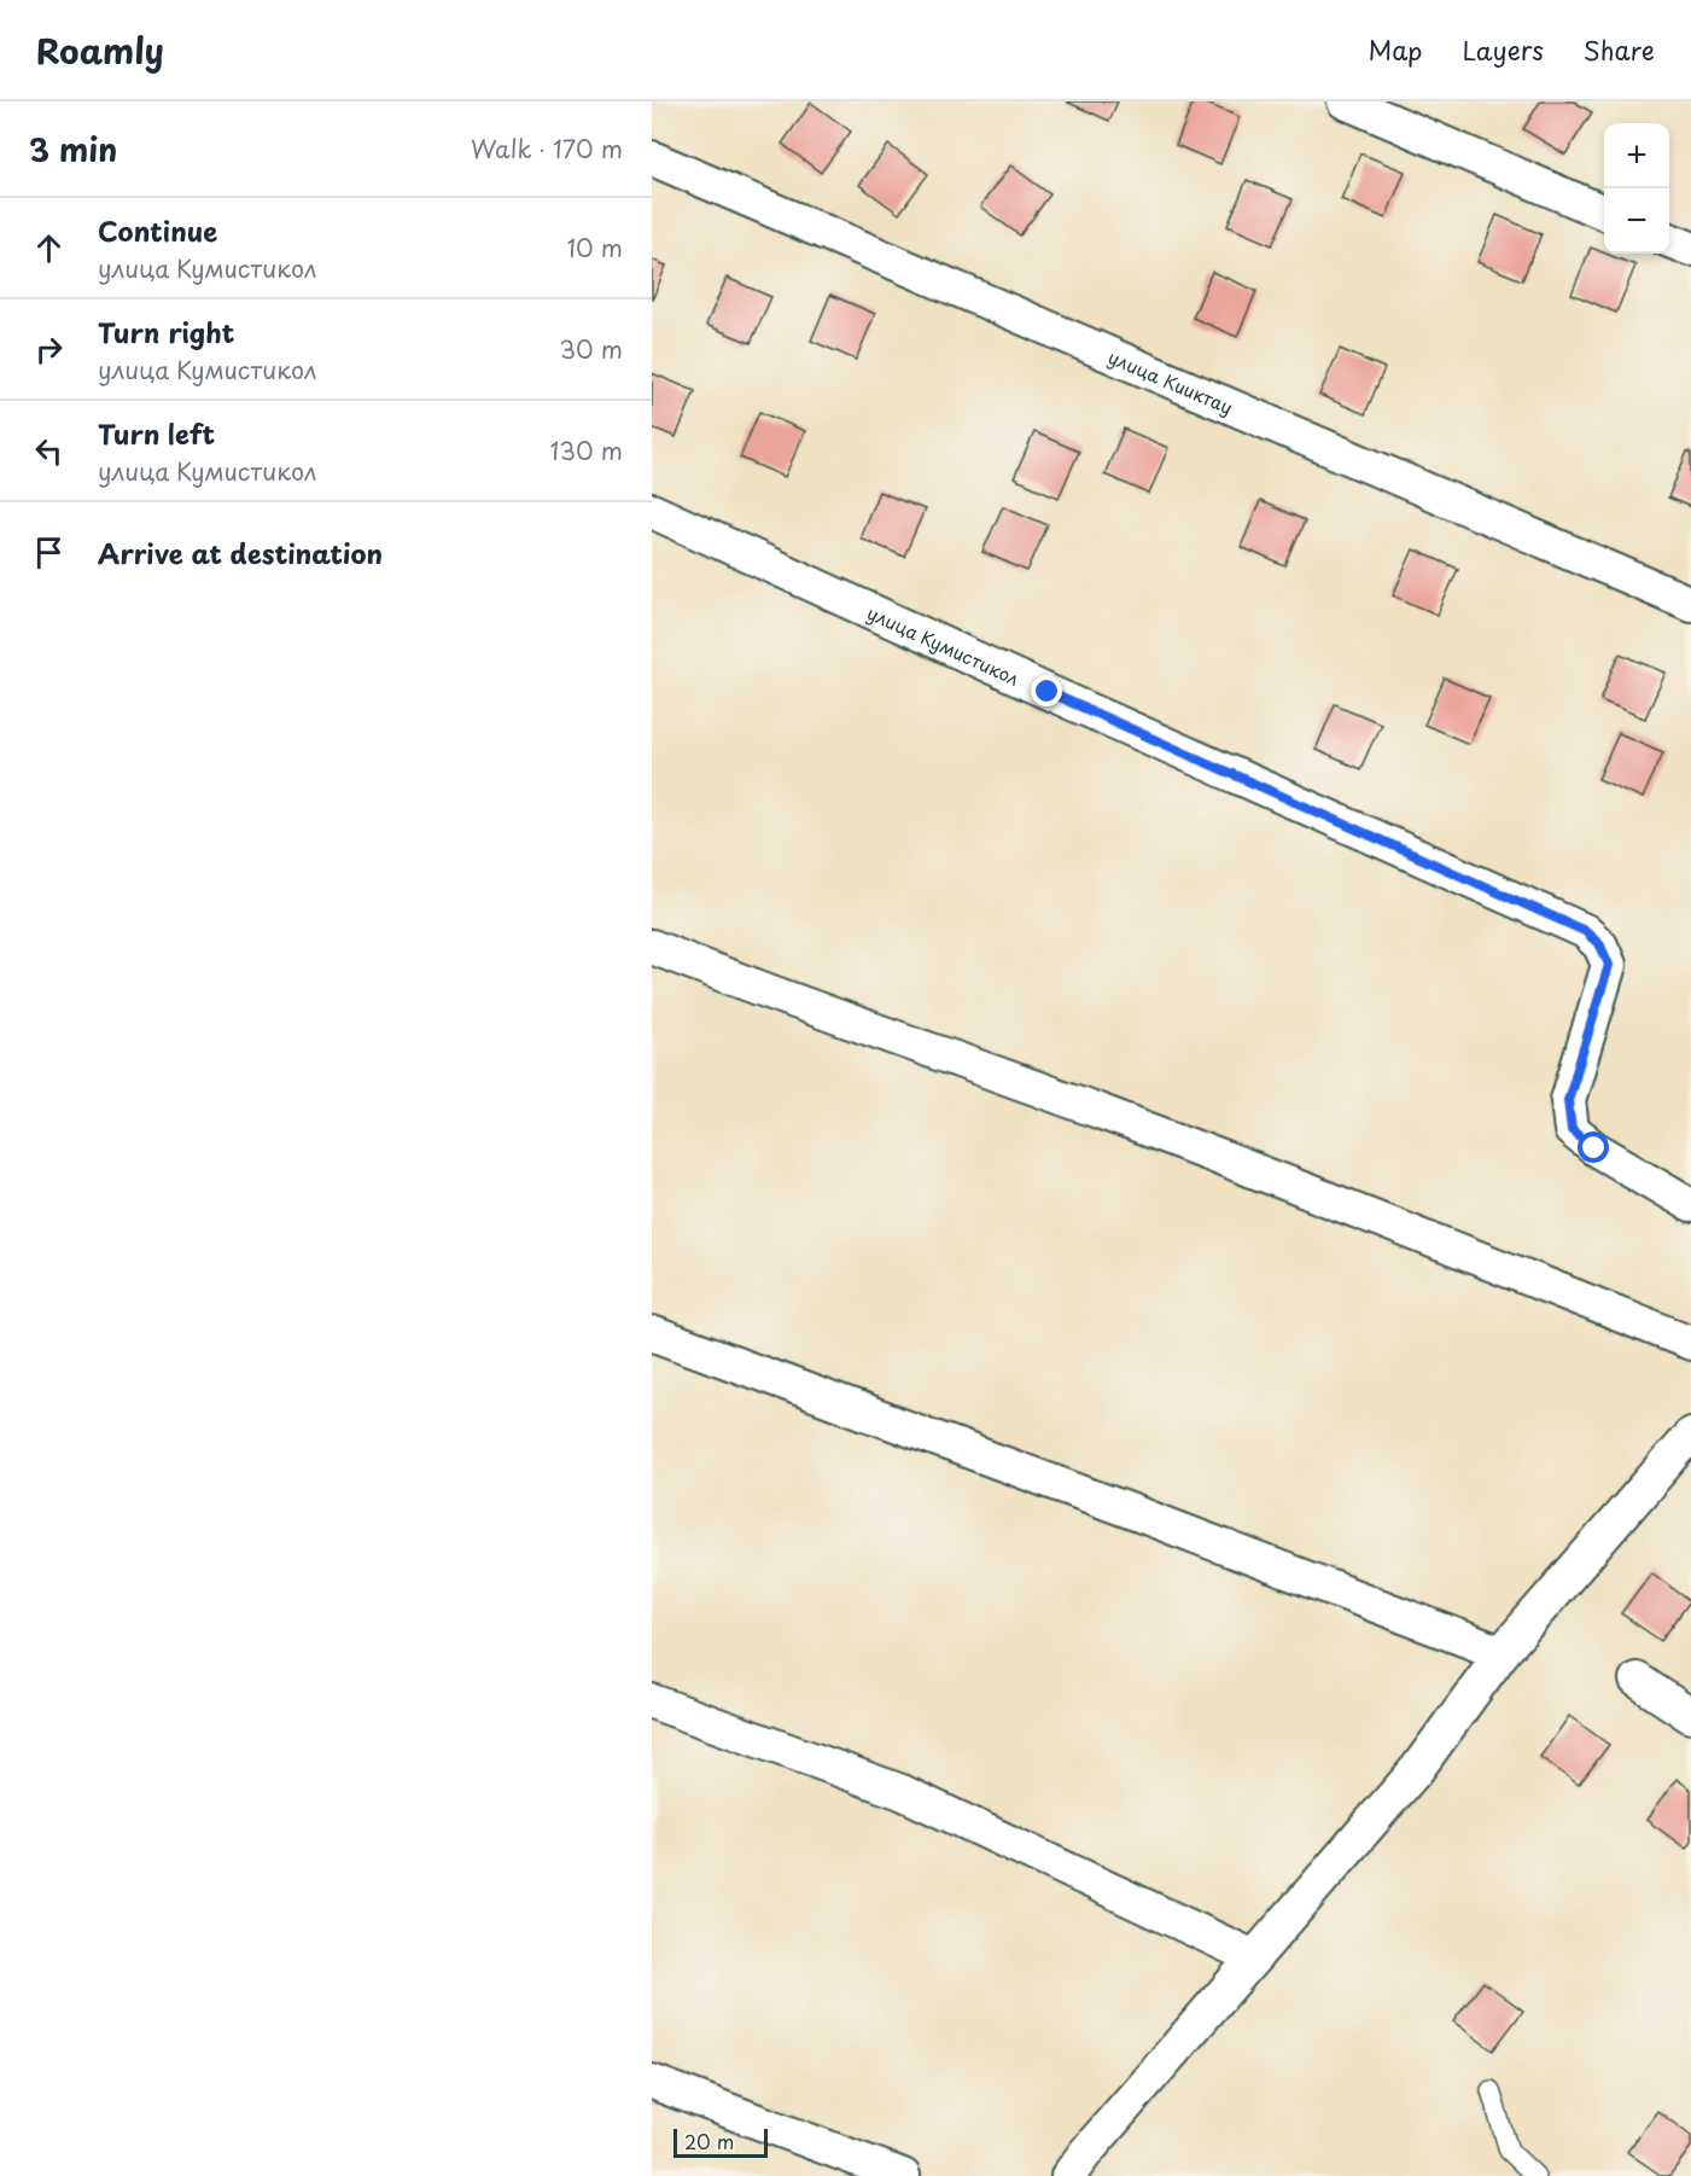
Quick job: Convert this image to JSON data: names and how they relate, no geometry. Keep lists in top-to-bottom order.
{
  "streets": {
    "street": ["улица Кииктау", "улица Кумистикол"]
  },
  "scale_bar": "20 m",
  "page": {
    "header": "Roamly",
    "nav": ["Map", "Layers", "Share"],
    "heading": ["3 min", "Walk · 170 m"],
    "map_buttons": ["+", "−"],
    "list": [
      ["Continue", "улица Кумистикол", "10 m"],
      ["Turn right", "улица Кумистикол", "30 m"],
      ["Turn left", "улица Кумистикол", "130 m"],
      "Arrive at destination"
    ],
    "scale": "20 m"
  }
}
